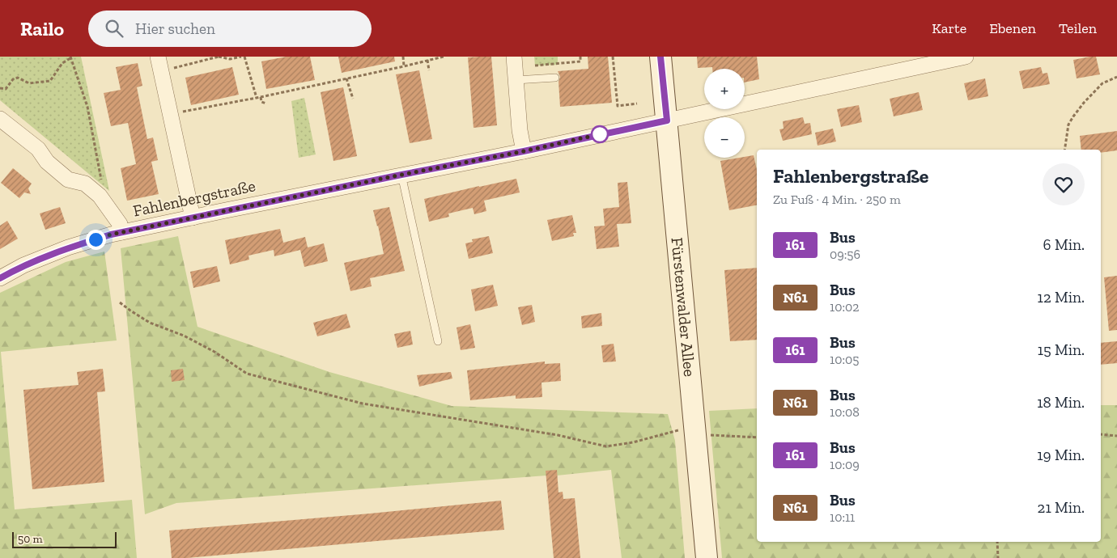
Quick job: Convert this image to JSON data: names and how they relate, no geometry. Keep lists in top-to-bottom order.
{
  "streets": {
    "main road": ["Fürstenwalder Allee"],
    "street": ["Fahlenbergstraße"]
  },
  "crossings": [
    ["Fahlenbergstraße", "Fürstenwalder Allee"]
  ],
  "lines": ["bus line 161"],
  "scale_bar": "50 m",
  "page": {
    "header": "Railo",
    "search": "Hier suchen",
    "nav": ["Karte", "Ebenen", "Teilen"],
    "map_buttons": ["+", "−"],
    "heading": ["Fahlenbergstraße", "Zu Fuß · 4 Min. · 250 m"],
    "list": [
      {
        "mark": "161",
        "name": "Bus",
        "note": "09:56",
        "value": "6 Min."
      },
      {
        "mark": "N61",
        "name": "Bus",
        "note": "10:02",
        "value": "12 Min."
      },
      {
        "mark": "161",
        "name": "Bus",
        "note": "10:05",
        "value": "15 Min."
      },
      {
        "mark": "N61",
        "name": "Bus",
        "note": "10:08",
        "value": "18 Min."
      },
      {
        "mark": "161",
        "name": "Bus",
        "note": "10:09",
        "value": "19 Min."
      },
      {
        "mark": "N61",
        "name": "Bus",
        "note": "10:11",
        "value": "21 Min."
      }
    ],
    "scale": "50 m"
  }
}
